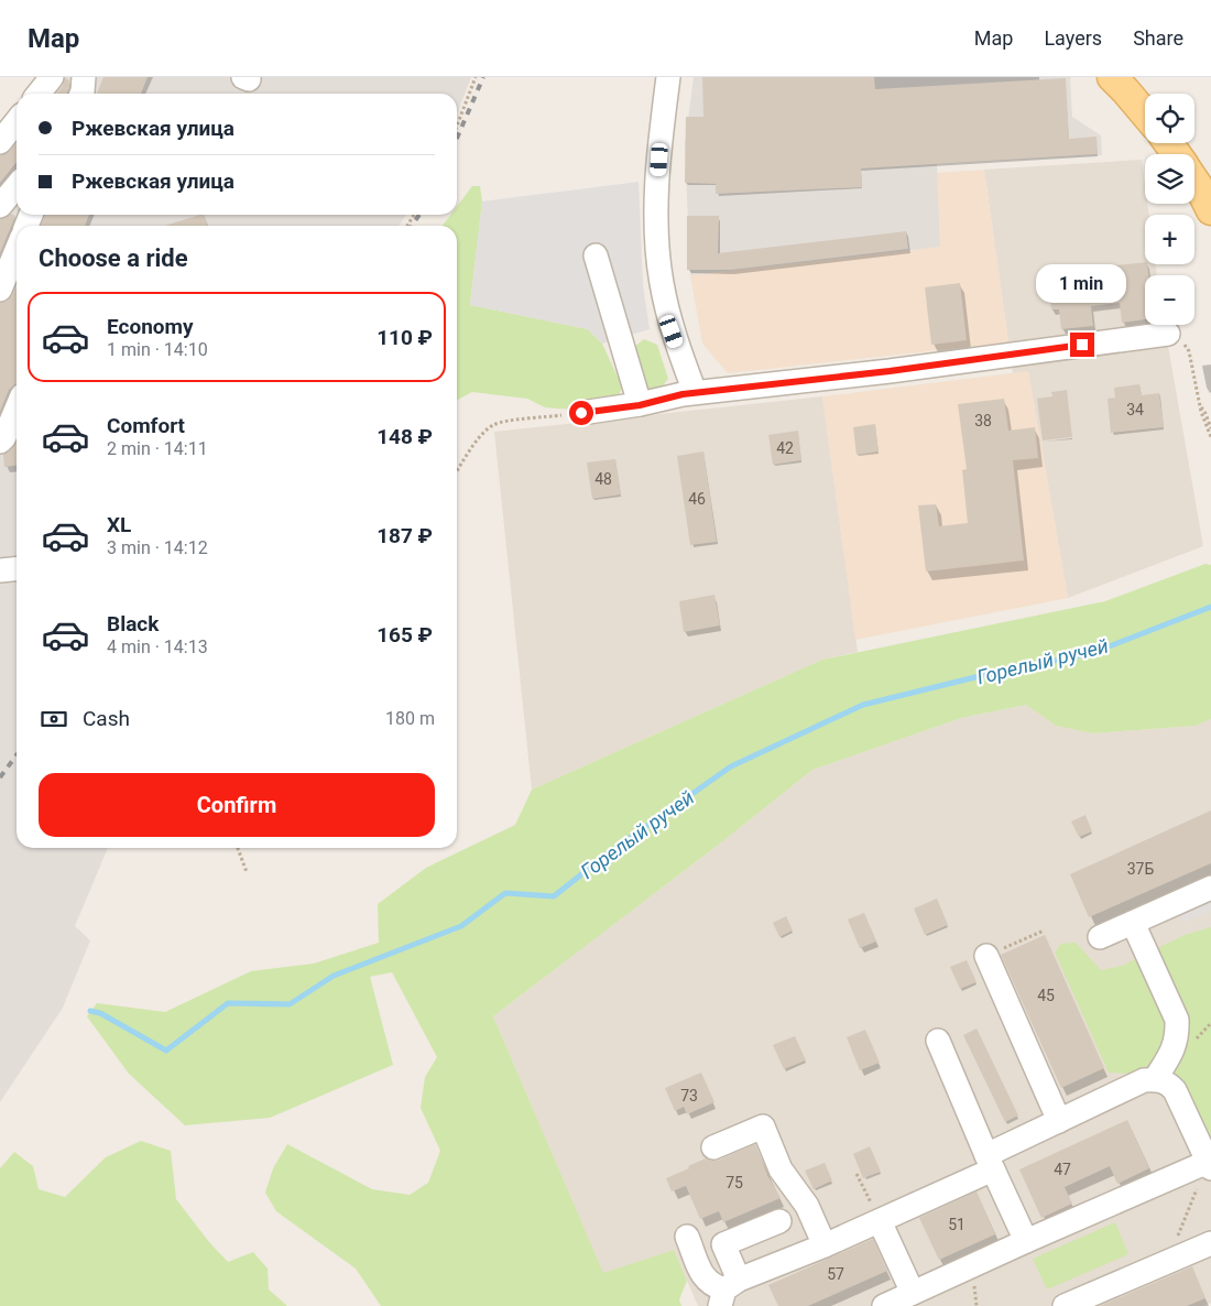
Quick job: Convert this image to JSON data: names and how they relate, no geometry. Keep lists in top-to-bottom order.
{
  "water": ["Горелый ручей"],
  "house_numbers": [
    "34",
    "38",
    "42",
    "48",
    "46",
    "37Б",
    "45",
    "73",
    "47",
    "75",
    "51",
    "57"
  ],
  "page": {
    "header": "Map",
    "nav": ["Map", "Layers", "Share"],
    "map_buttons": ["+", "−"],
    "banner": ["Ржевская улица", "Ржевская улица"],
    "heading": "Choose a ride",
    "bubble": "1 min",
    "list": [
      {
        "name": "Economy",
        "note": "1 min · 14:10",
        "value": "110 ₽"
      },
      {
        "name": "Comfort",
        "note": "2 min · 14:11",
        "value": "148 ₽"
      },
      {
        "name": "XL",
        "note": "3 min · 14:12",
        "value": "187 ₽"
      },
      {
        "name": "Black",
        "note": "4 min · 14:13",
        "value": "165 ₽"
      }
    ],
    "pay": ["Cash", "180 m"],
    "buttons": "Confirm"
  }
}
